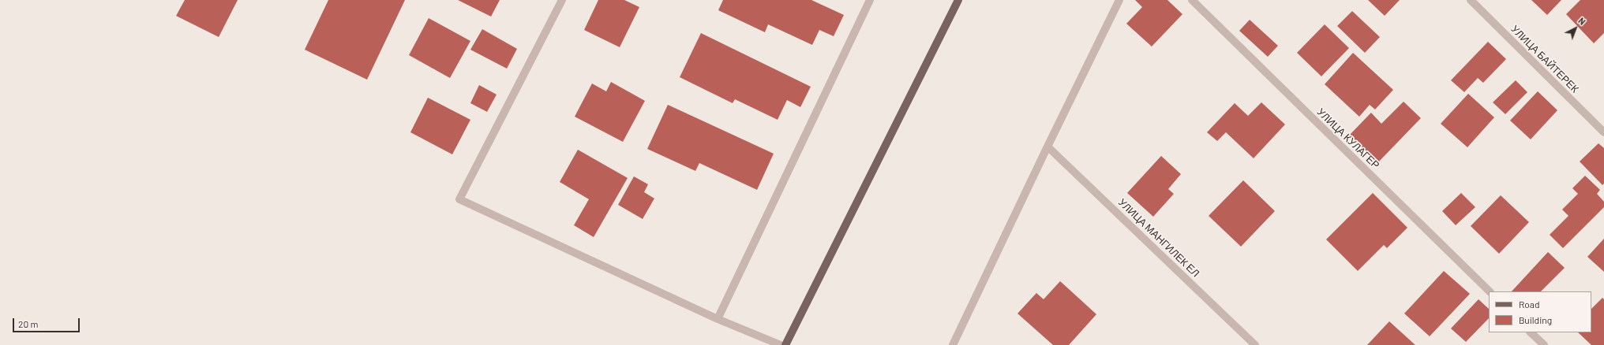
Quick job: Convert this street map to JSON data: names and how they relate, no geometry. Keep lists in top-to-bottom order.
{
  "streets": {
    "street": ["УЛИЦА БАЙТЕРЕК", "УЛИЦА КУЛАГЕР", "УЛИЦА МАНГИЛЕК ЕЛ"]
  },
  "legend": ["Road", "Building"],
  "scale_bar": "20 m",
  "north": "top right"
}
